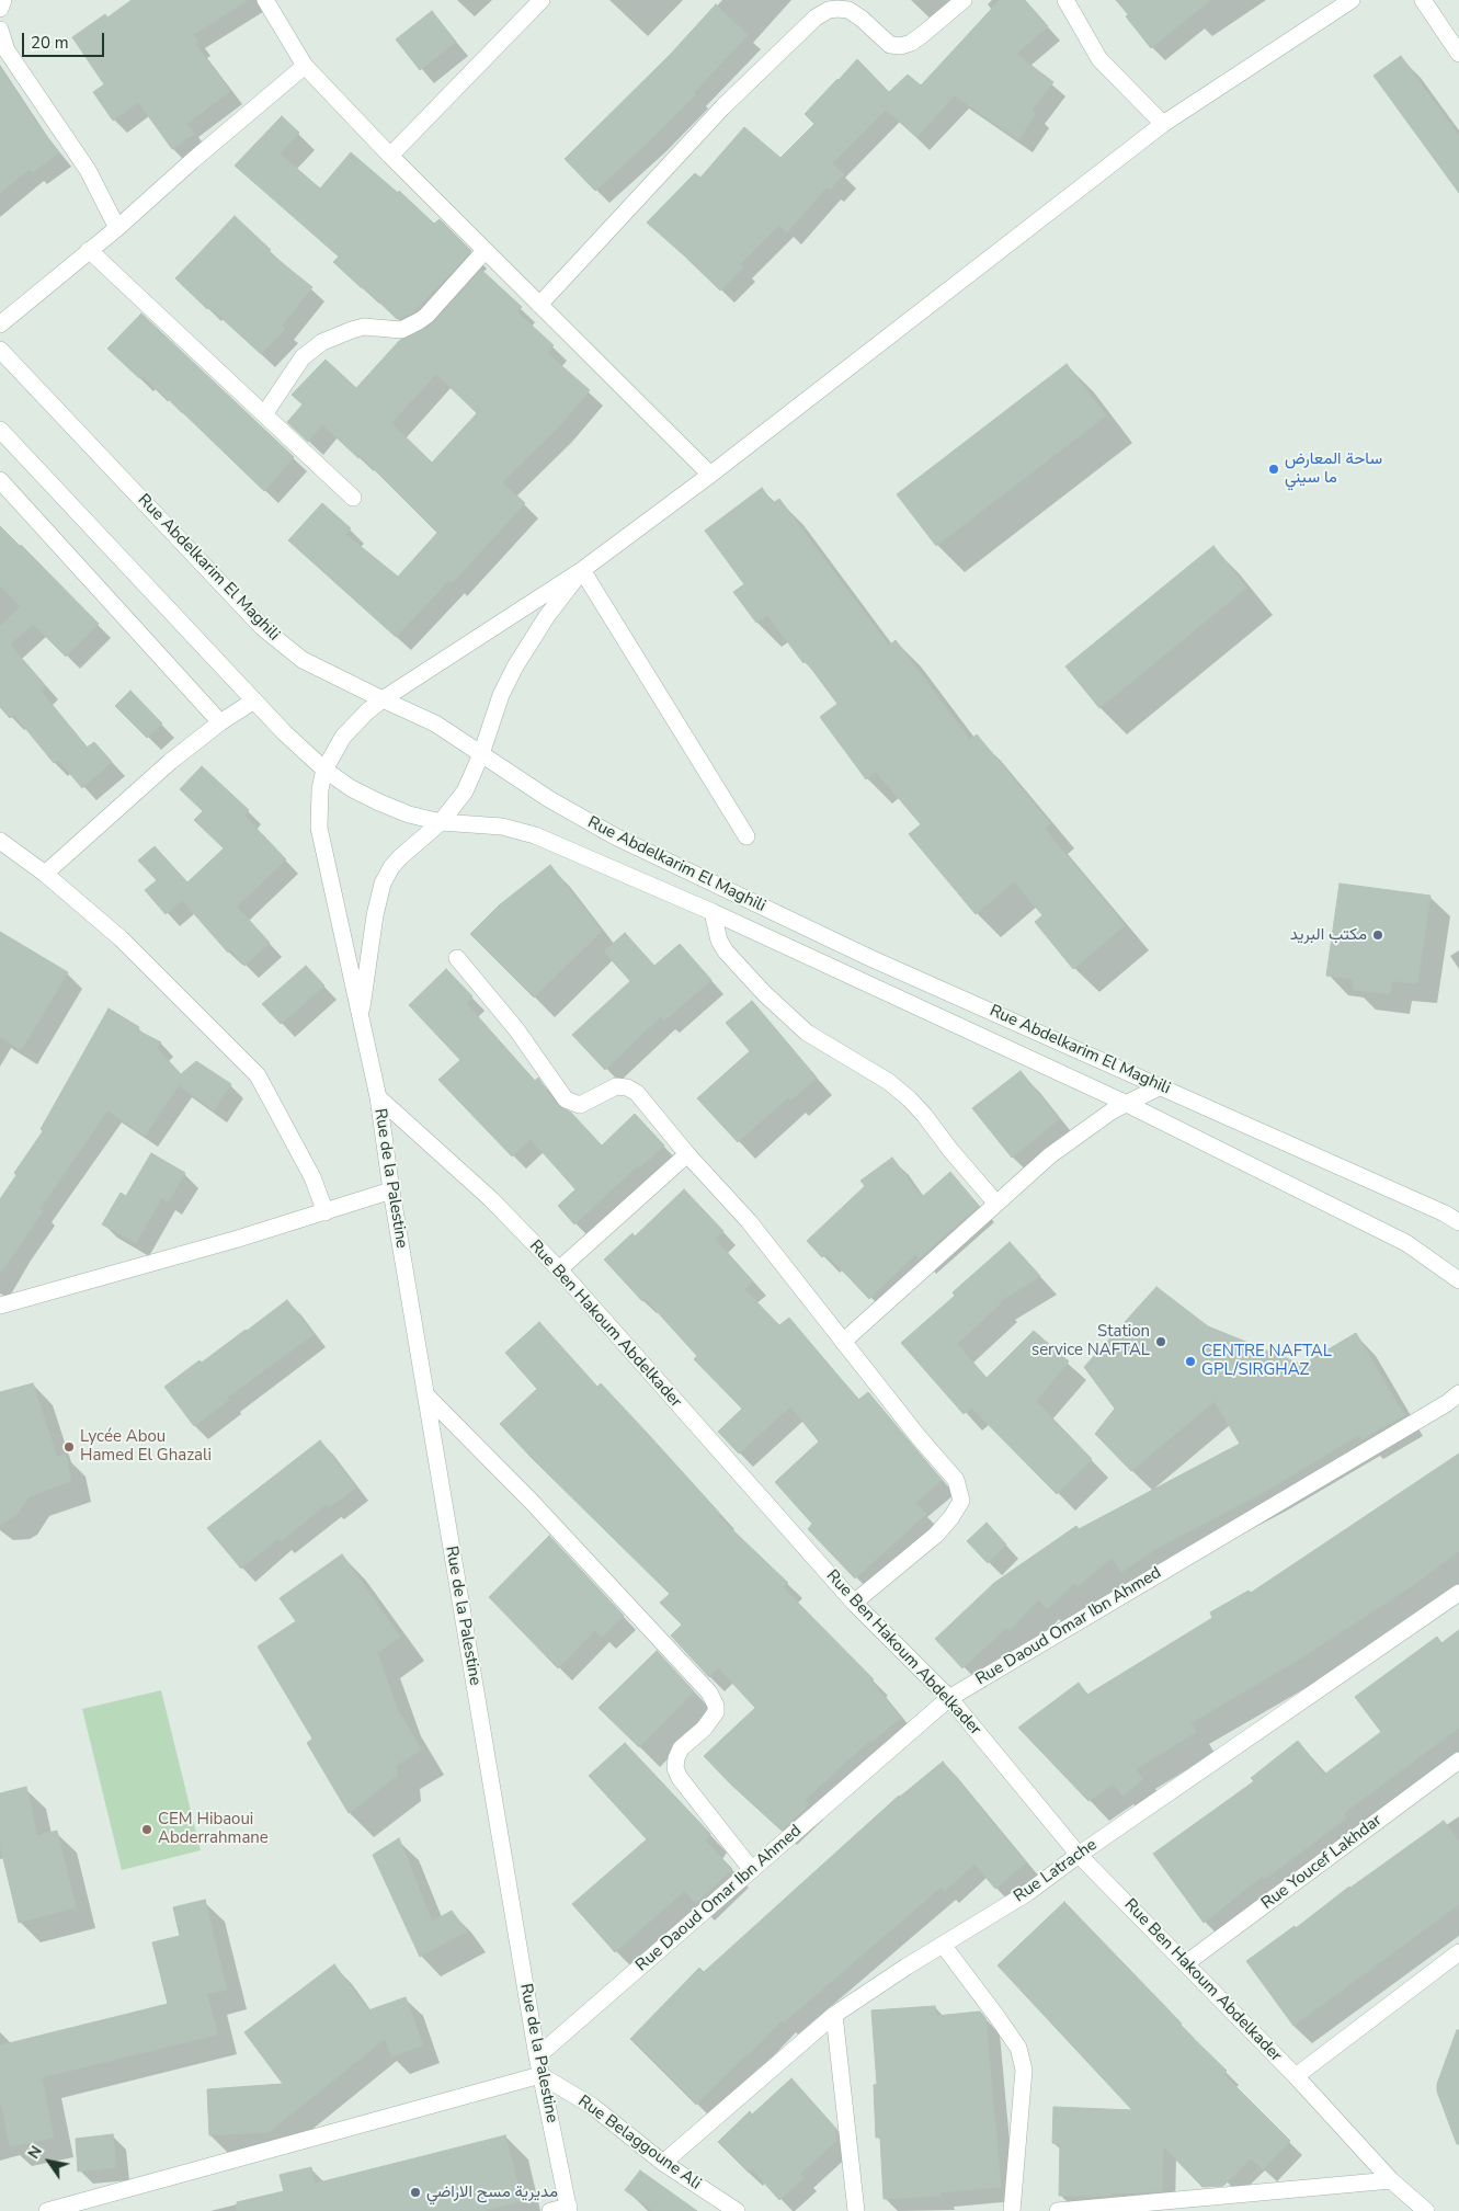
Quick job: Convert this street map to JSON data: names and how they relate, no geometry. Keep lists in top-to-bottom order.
{
  "streets": {
    "street": [
      "Rue Abdelkarim El Maghili",
      "Rue de la Palestine",
      "Rue Ben Hakoum Abdelkader",
      "Rue Daoud Omar Ibn Ahmed",
      "Rue Youcef Lakhdar",
      "Rue Latrache",
      "Rue Belaggoune Ali"
    ]
  },
  "crossings": [
    ["Rue Abdelkarim El Maghili", "Rue de la Palestine"],
    ["Rue de la Palestine", "Rue Ben Hakoum Abdelkader"],
    ["Rue de la Palestine", "Rue Daoud Omar Ibn Ahmed"],
    ["Rue de la Palestine", "Rue Belaggoune Ali"],
    ["Rue Ben Hakoum Abdelkader", "Rue Daoud Omar Ibn Ahmed"],
    ["Rue Ben Hakoum Abdelkader", "Rue Youcef Lakhdar"],
    ["Rue Ben Hakoum Abdelkader", "Rue Latrache"],
    ["Rue Latrache", "Rue Belaggoune Ali"]
  ],
  "places": [
    "ساحة المعارض ما سيني",
    "مكتب البريد",
    "Station service NAFTAL",
    "CENTRE NAFTAL GPL/SIRGHAZ",
    "Lycée Abou Hamed El Ghazali",
    "CEM Hibaoui Abderrahmane",
    "مديرية مسح الاراضي"
  ],
  "scale_bar": "20 m",
  "north": "top left"
}
